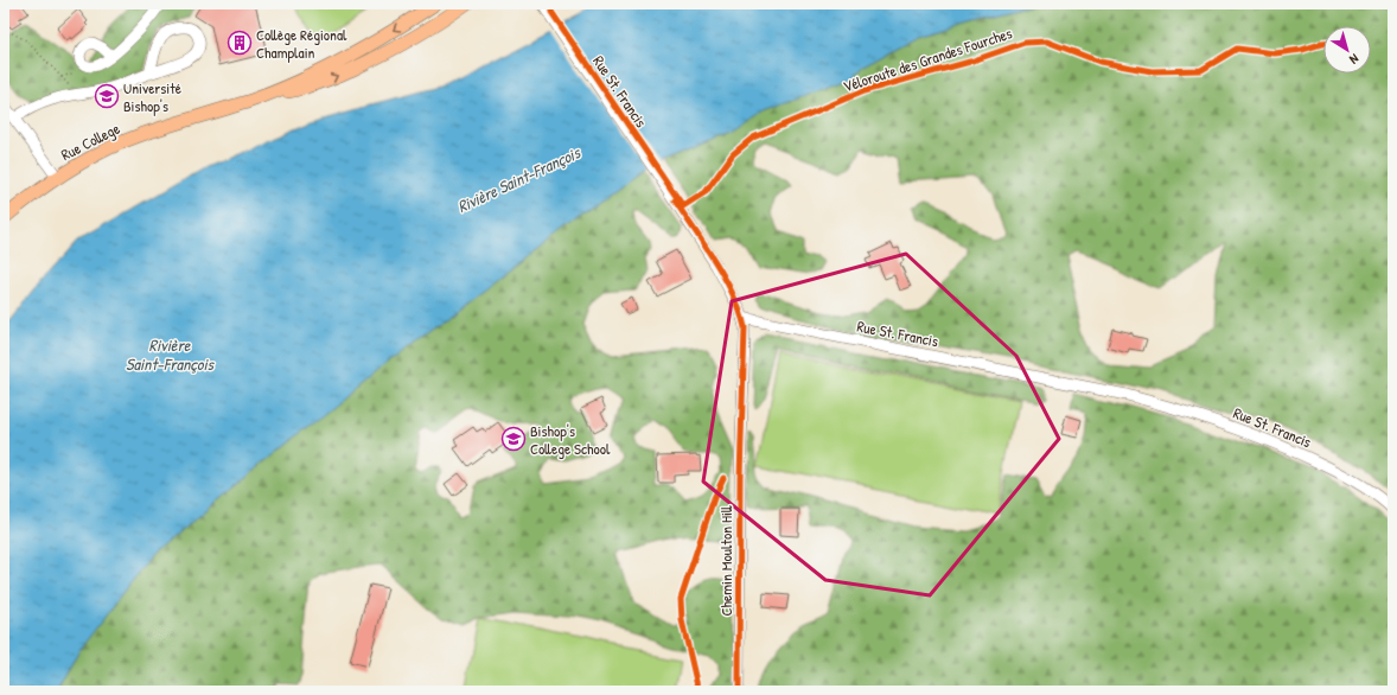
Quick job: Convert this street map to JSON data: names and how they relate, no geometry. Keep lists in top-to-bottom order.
{
  "streets": {
    "main road": ["Rue College"],
    "street": ["Rue St. Francis", "Chemin Moulton Hill"],
    "cycle path": ["Véloroute des Grandes Fourches"]
  },
  "crossings": [
    ["Rue St. Francis", "Chemin Moulton Hill"]
  ],
  "water": ["Rivière Saint-François"],
  "places": {
    "building": ["Collège Régional Champlain"],
    "school or university": ["Université Bishop's", "Bishop's College School"]
  },
  "north": "bottom right"
}
